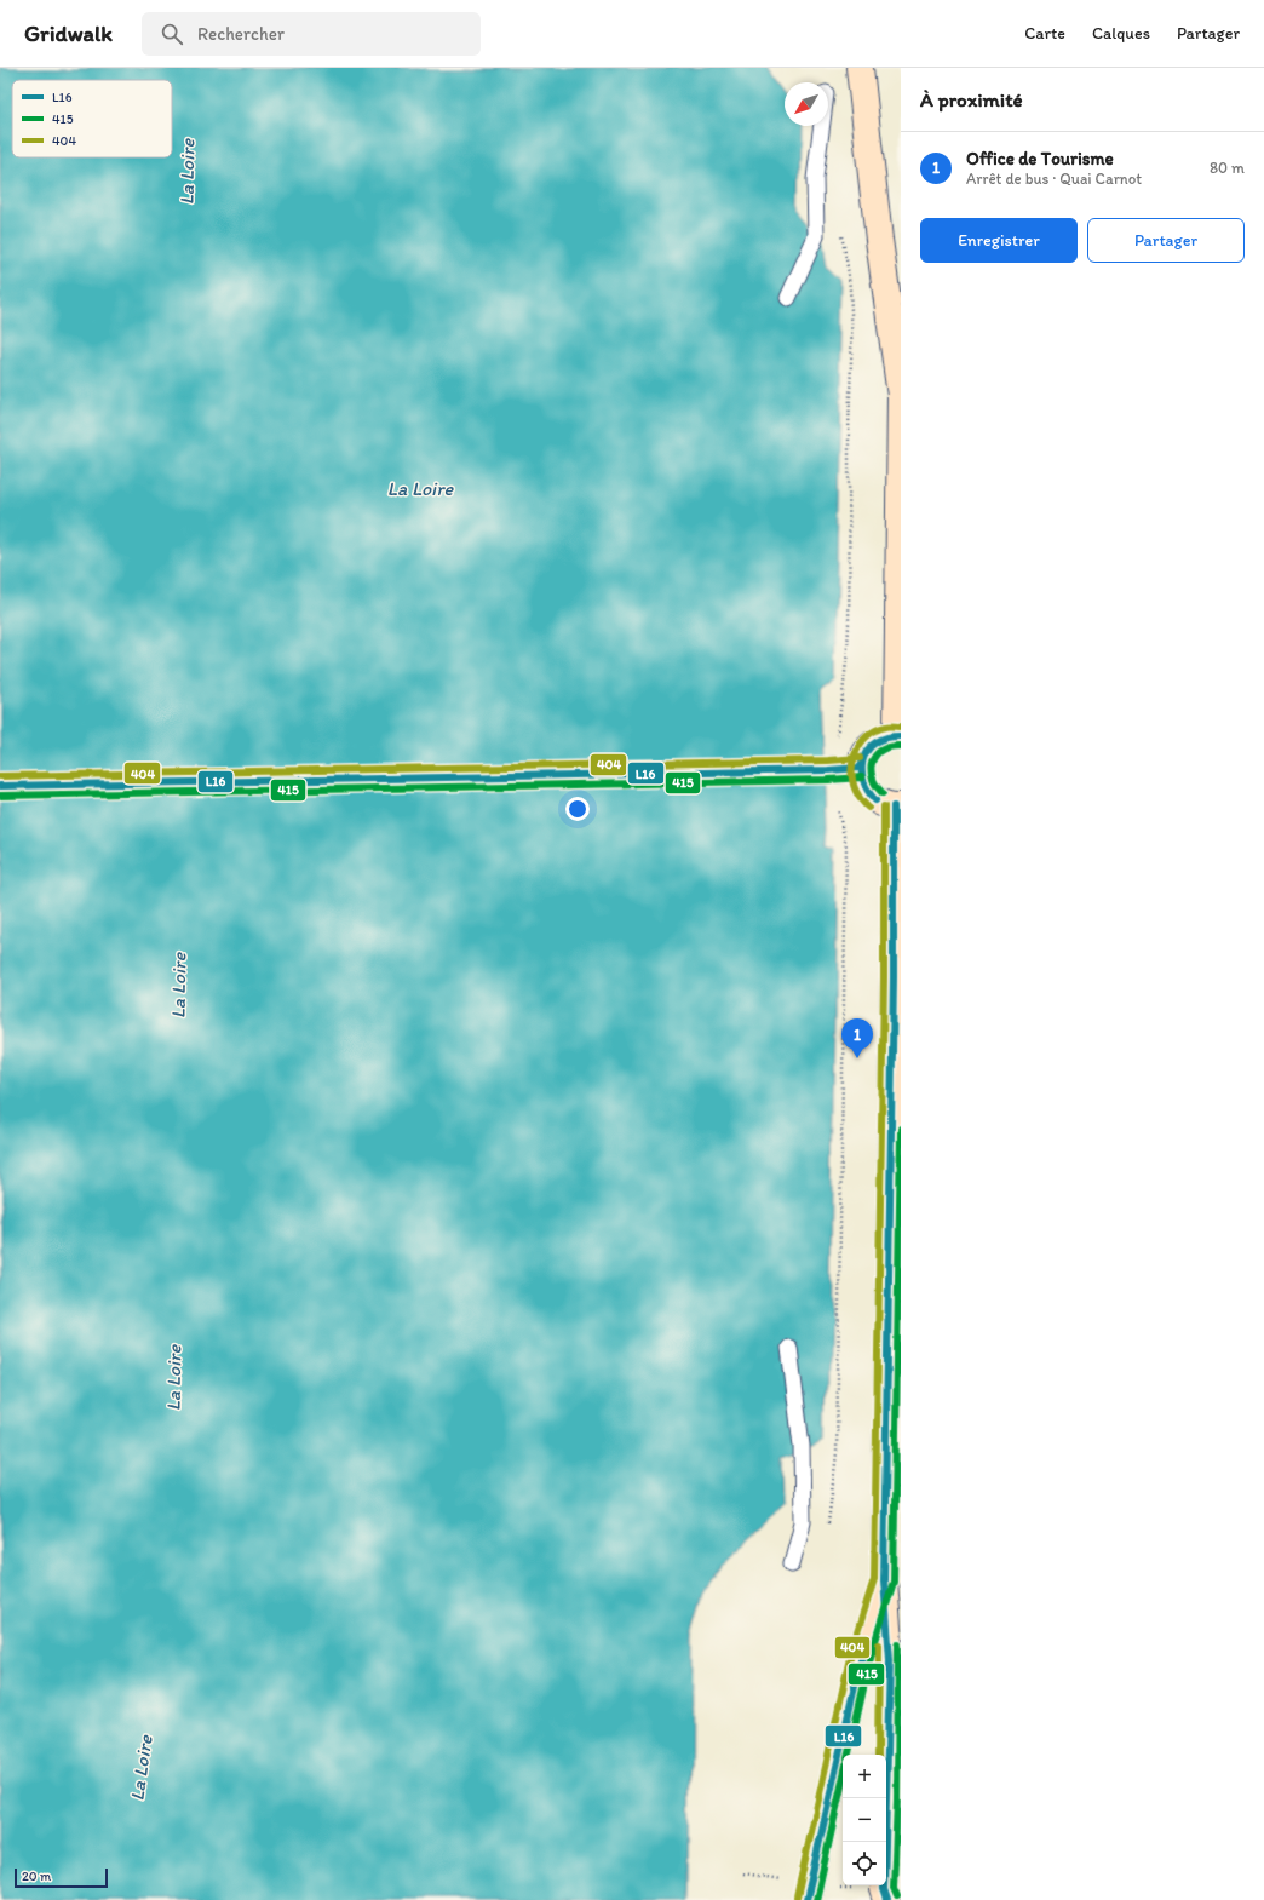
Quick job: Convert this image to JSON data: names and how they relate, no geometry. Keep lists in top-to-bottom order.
{
  "water": ["La Loire"],
  "lines": ["transit line 404", "transit line L16", "transit line 415"],
  "legend": ["L16", "415", "404"],
  "scale_bar": "20 m",
  "north": "bottom left",
  "page": {
    "header": "Gridwalk",
    "search": "Rechercher",
    "nav": ["Carte", "Calques", "Partager"],
    "heading": "À proximité",
    "list": [
      {
        "mark": "1",
        "name": "Office de Tourisme",
        "note": "Arrêt de bus · Quai Carnot",
        "value": "80 m"
      }
    ],
    "buttons": ["Enregistrer", "Partager"],
    "pins": "1",
    "map_buttons": ["+", "−"],
    "scale": "20 m"
  }
}
